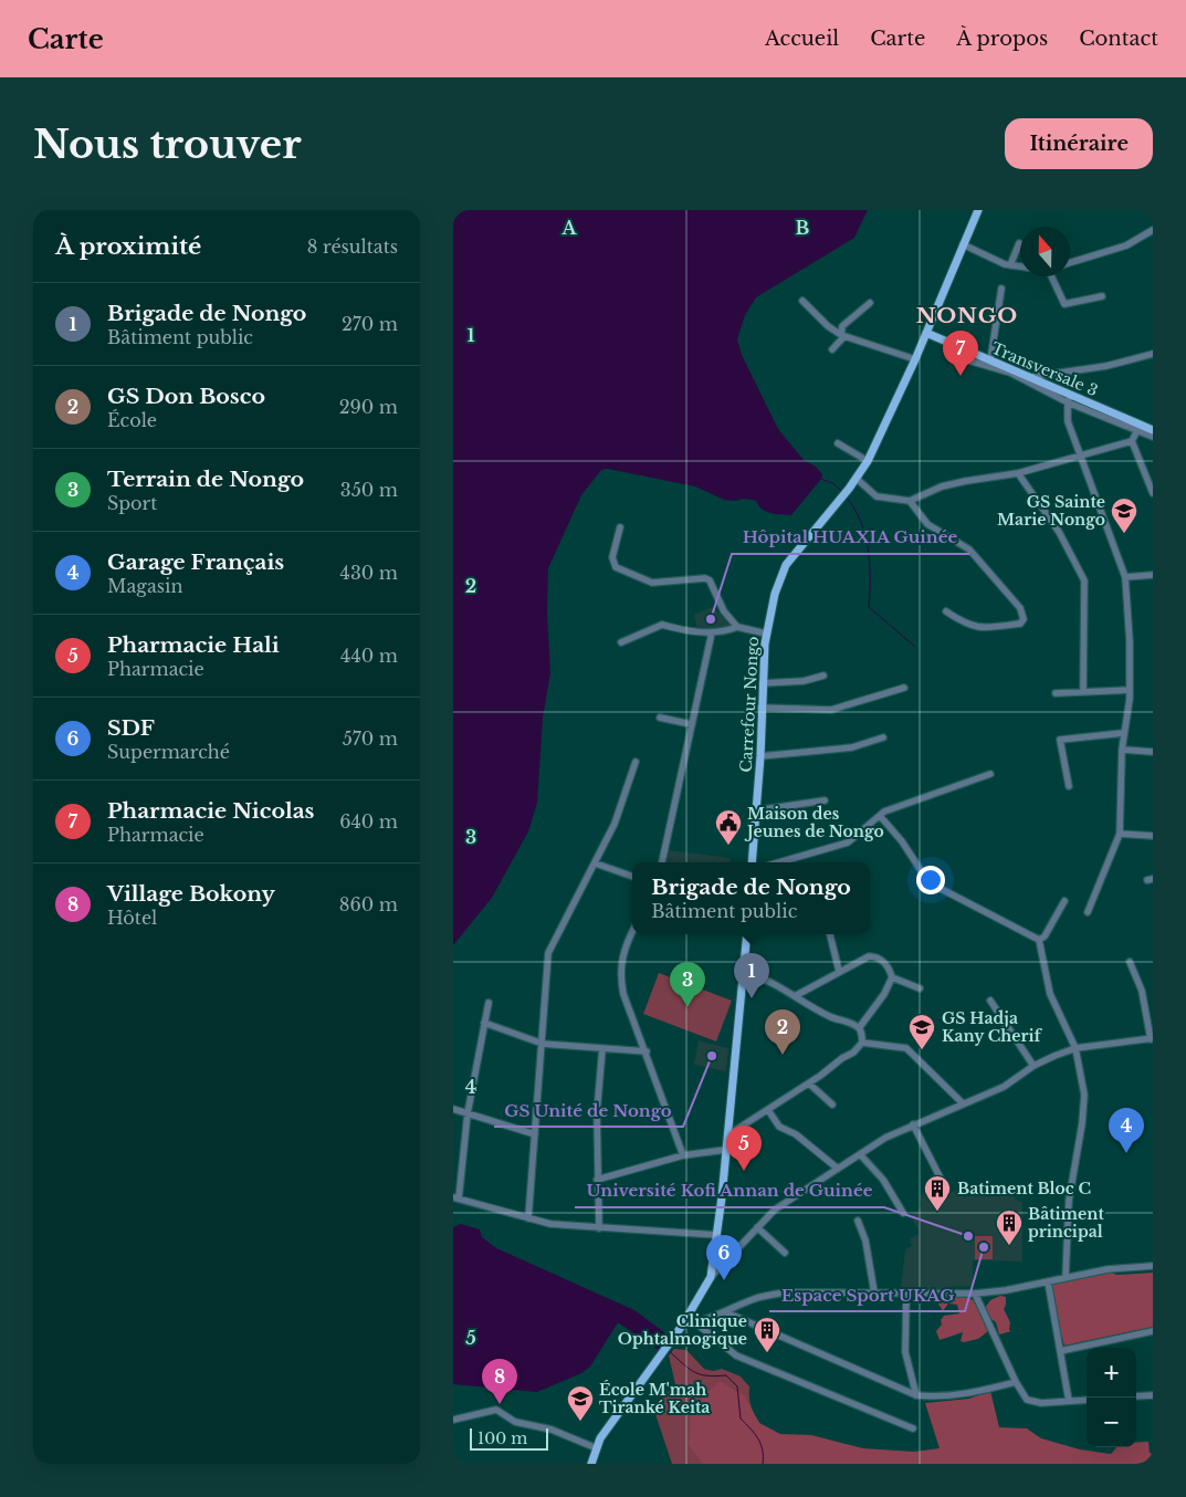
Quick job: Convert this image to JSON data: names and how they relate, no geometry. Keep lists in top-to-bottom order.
{
  "streets": {
    "main road": ["Transversale 3", "Carrefour Nongo"]
  },
  "crossings": [
    ["Transversale 3", "Carrefour Nongo"]
  ],
  "districts": ["NONGO"],
  "places": {
    "school or university": ["GS Sainte Marie Nongo", "GS Hadja Kany Cherif", "École M'mah Tiranké Keita"],
    "other": [
      "Hôpital HUAXIA Guinée",
      "GS Unité de Nongo",
      "Université Kofi Annan de Guinée",
      "Espace Sport UKAG"
    ],
    "public building": ["Maison des Jeunes de Nongo"],
    "building": ["Batiment Bloc C", "Bâtiment principal", "Clinique Ophtalmogique"]
  },
  "scale_bar": "100 m",
  "north": "top",
  "page": {
    "header": "Carte",
    "nav": [
      "Accueil",
      "Carte",
      "À propos",
      "Contact"
    ],
    "buttons": "Itinéraire",
    "title": "Nous trouver",
    "heading": ["À proximité", "8 résultats"],
    "list": [
      {
        "mark": "1",
        "name": "Brigade de Nongo",
        "note": "Bâtiment public",
        "value": "270 m"
      },
      {
        "mark": "2",
        "name": "GS Don Bosco",
        "note": "École",
        "value": "290 m"
      },
      {
        "mark": "3",
        "name": "Terrain de Nongo",
        "note": "Sport",
        "value": "350 m"
      },
      {
        "mark": "4",
        "name": "Garage Français",
        "note": "Magasin",
        "value": "430 m"
      },
      {
        "mark": "5",
        "name": "Pharmacie Hali",
        "note": "Pharmacie",
        "value": "440 m"
      },
      {
        "mark": "6",
        "name": "SDF",
        "note": "Supermarché",
        "value": "570 m"
      },
      {
        "mark": "7",
        "name": "Pharmacie Nicolas",
        "note": "Pharmacie",
        "value": "640 m"
      },
      {
        "mark": "8",
        "name": "Village Bokony",
        "note": "Hôtel",
        "value": "860 m"
      }
    ],
    "pins": [
      "7",
      "1",
      "3",
      "2",
      "4",
      "5",
      "6",
      "8"
    ],
    "popup": ["Brigade de Nongo", "Bâtiment public"],
    "map_buttons": ["+", "−"],
    "scale": "100 m"
  },
  "grid": {
    "columns": ["A", "B"],
    "rows": [
      "1",
      "2",
      "3",
      "4",
      "5"
    ]
  }
}
